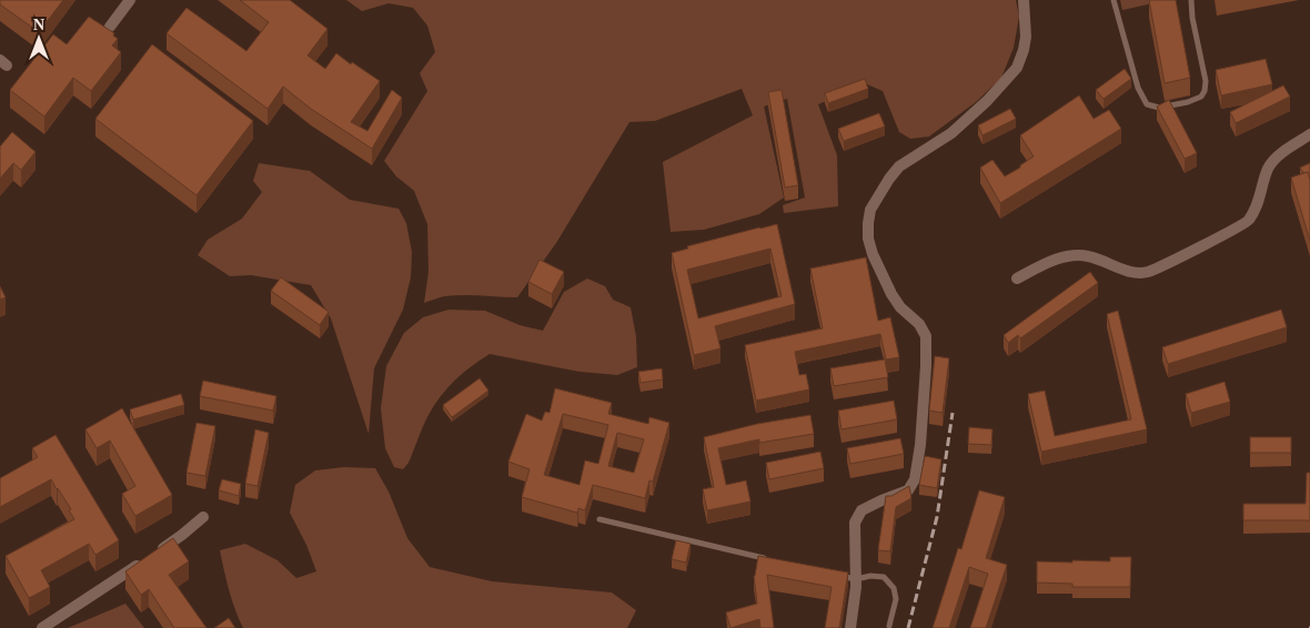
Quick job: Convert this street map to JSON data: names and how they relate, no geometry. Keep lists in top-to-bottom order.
{
  "north": "top"
}
